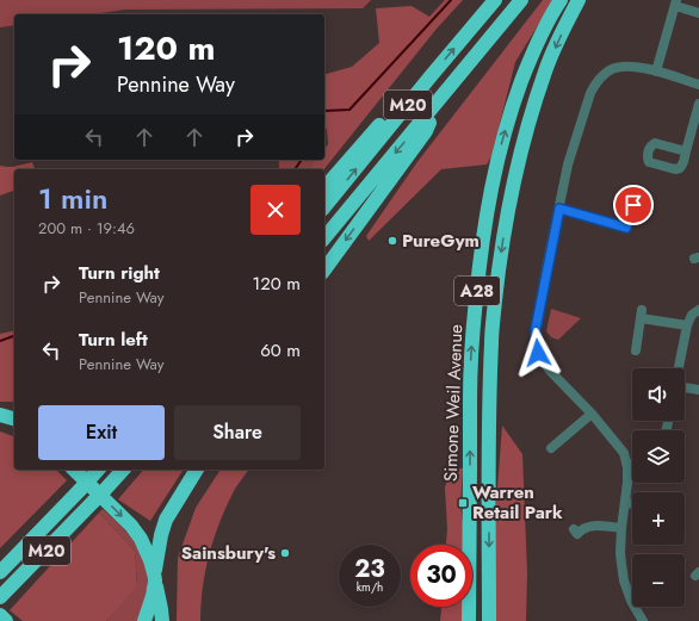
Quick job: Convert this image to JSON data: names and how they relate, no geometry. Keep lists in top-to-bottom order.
{
  "streets": {
    "highway": ["M20", "A28", "Simone Weil Avenue"]
  },
  "places": {
    "other": ["PureGym", "Sainsbury's"],
    "transit": ["Warren Retail Park"]
  },
  "page": {
    "turn": ["120 m", "Pennine Way"],
    "heading": ["1 min", "200 m · 19:46"],
    "list": [
      {
        "name": "Turn right",
        "note": "Pennine Way",
        "value": "120 m"
      },
      {
        "name": "Turn left",
        "note": "Pennine Way",
        "value": "60 m"
      }
    ],
    "map_buttons": ["+", "−"],
    "buttons": ["Exit", "Share"],
    "speed": "23 km/h",
    "limit": "30"
  }
}
